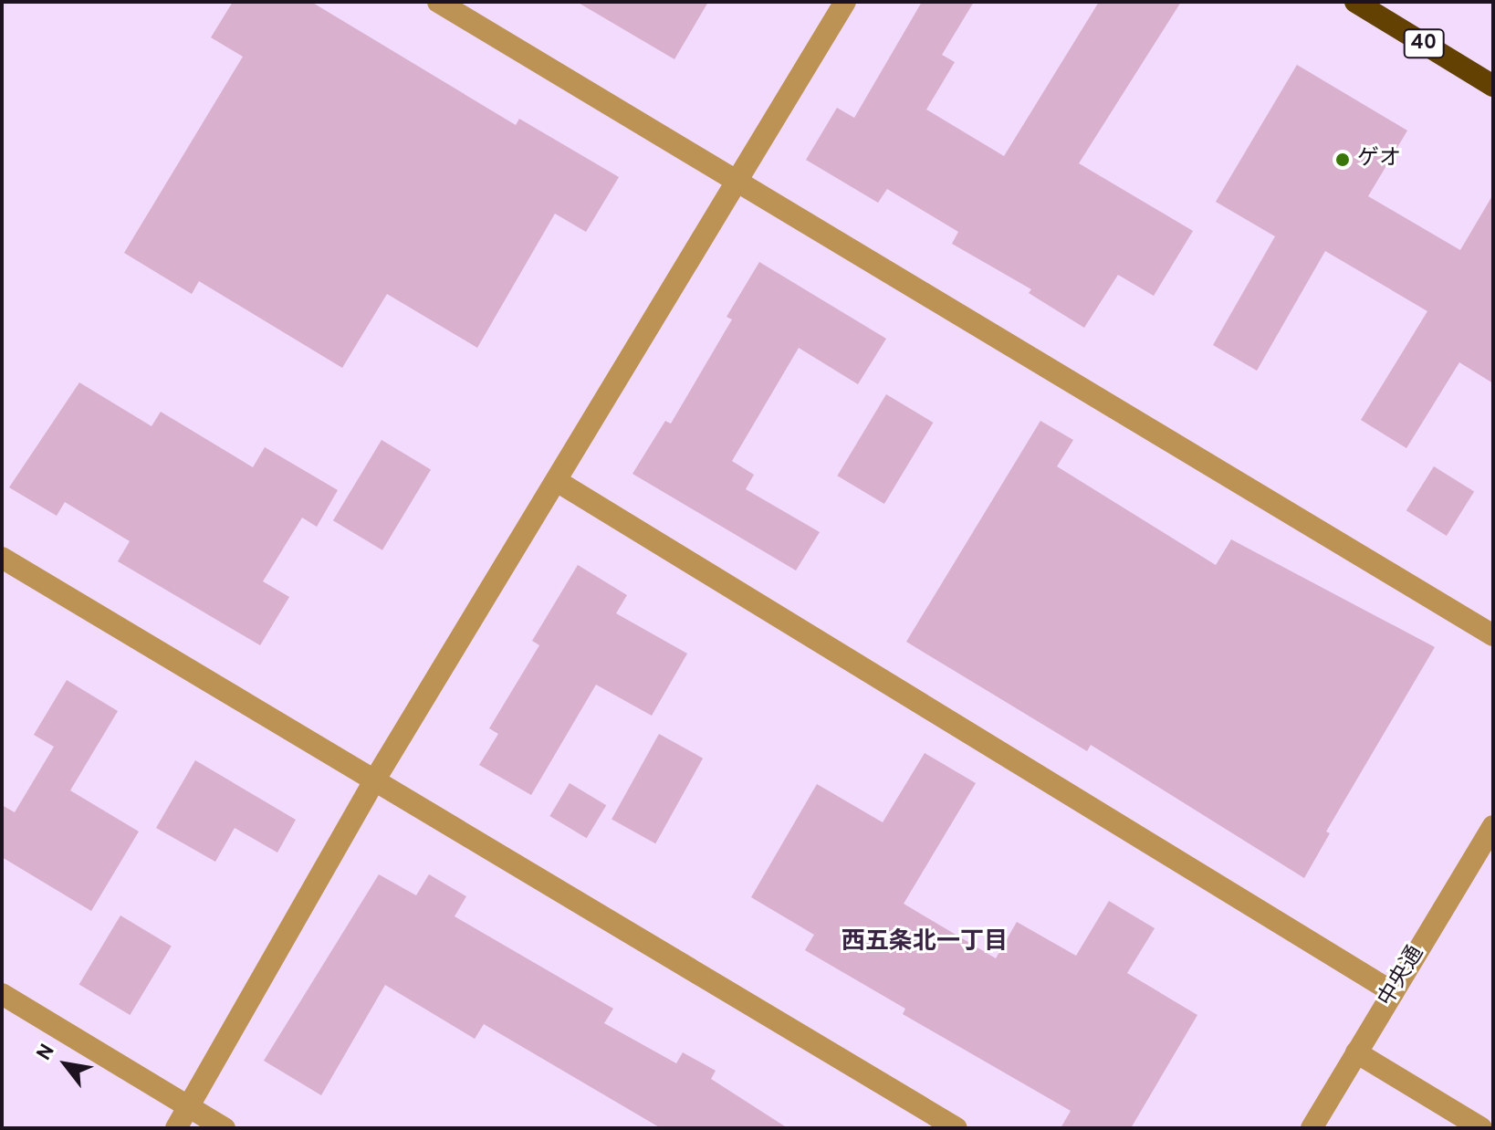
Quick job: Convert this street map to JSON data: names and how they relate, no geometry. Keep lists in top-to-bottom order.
{
  "streets": {
    "highway": ["40"],
    "street": ["中央通"]
  },
  "districts": ["西五条北一丁目"],
  "places": ["ゲオ"],
  "north": "top left"
}
